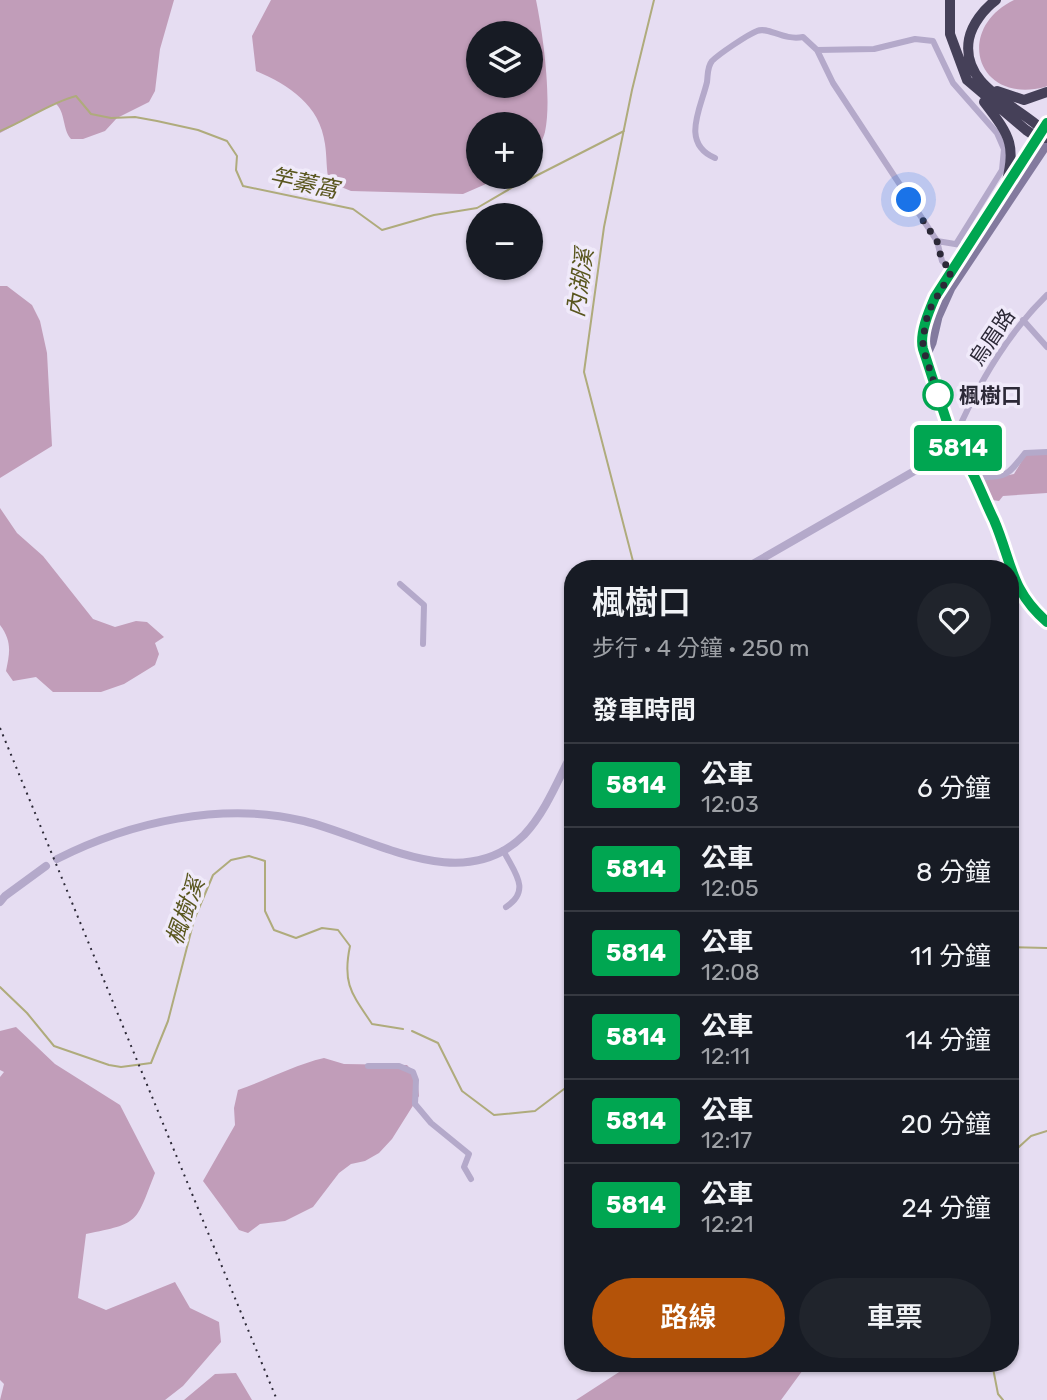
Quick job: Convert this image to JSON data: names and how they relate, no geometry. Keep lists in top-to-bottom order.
{
  "streets": {
    "street": ["烏眉路"]
  },
  "water": ["竿蓁窩", "內湖溪", "楓樹溪"],
  "places": ["楓樹口"],
  "lines": ["bus line 5814"],
  "page": {
    "on_map": "5814",
    "map_buttons": ["+", "−"],
    "heading": [
      ["楓樹口", "步行 · 4 分鐘 · 250 m"],
      "發車時間"
    ],
    "list": [
      {
        "mark": "5814",
        "name": "公車",
        "note": "12:03",
        "value": "6 分鐘"
      },
      {
        "mark": "5814",
        "name": "公車",
        "note": "12:05",
        "value": "8 分鐘"
      },
      {
        "mark": "5814",
        "name": "公車",
        "note": "12:08",
        "value": "11 分鐘"
      },
      {
        "mark": "5814",
        "name": "公車",
        "note": "12:11",
        "value": "14 分鐘"
      },
      {
        "mark": "5814",
        "name": "公車",
        "note": "12:17",
        "value": "20 分鐘"
      },
      {
        "mark": "5814",
        "name": "公車",
        "note": "12:21",
        "value": "24 分鐘"
      }
    ],
    "buttons": ["路線", "車票"]
  }
}
